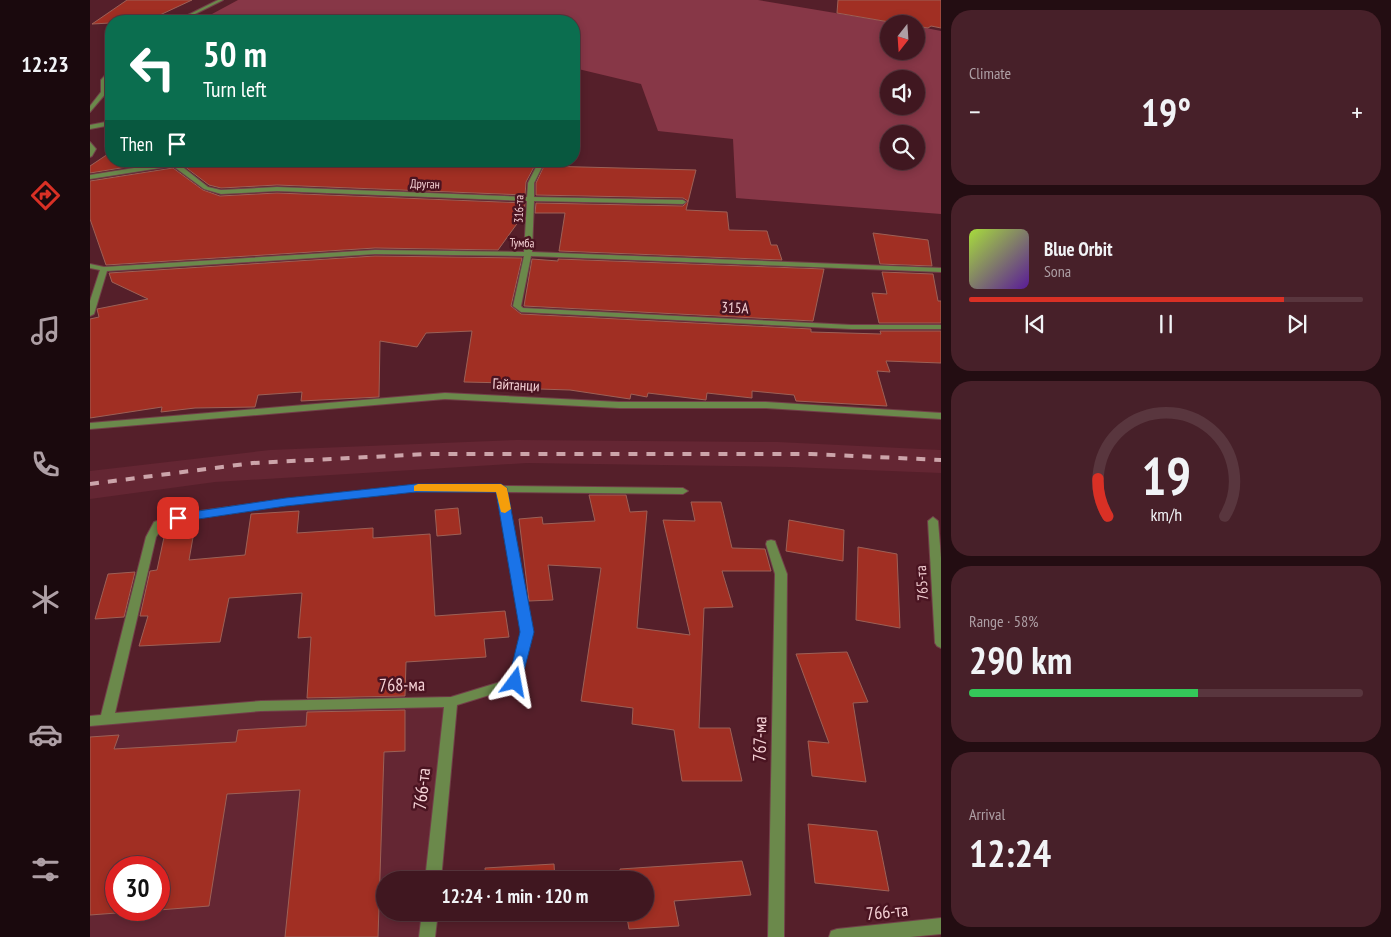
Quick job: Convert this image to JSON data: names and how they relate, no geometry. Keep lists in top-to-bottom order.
{
  "streets": {
    "street": [
      "Друган",
      "316-та",
      "Тумба",
      "315А",
      "Гайтанци",
      "765-та",
      "768-ма",
      "767-ма",
      "766-та"
    ]
  },
  "crossings": [
    ["Друган", "316-та"],
    ["316-та", "Тумба"],
    ["316-та", "315А"],
    ["768-ма", "766-та"]
  ],
  "north": "bottom",
  "page": {
    "tabs": "12:23",
    "tile": [
      "Climate",
      ["Range · 58%", "290 km"],
      ["Arrival", "12:24"]
    ],
    "turn": ["50 m", "Turn left"],
    "heat": ["−", "19°", "+"],
    "then": "Then",
    "song": ["Blue Orbit", "Sona"],
    "limit": "30",
    "trip": "12:24 · 1 min · 120 m",
    "gauge": ["19", "km/h"]
  }
}
